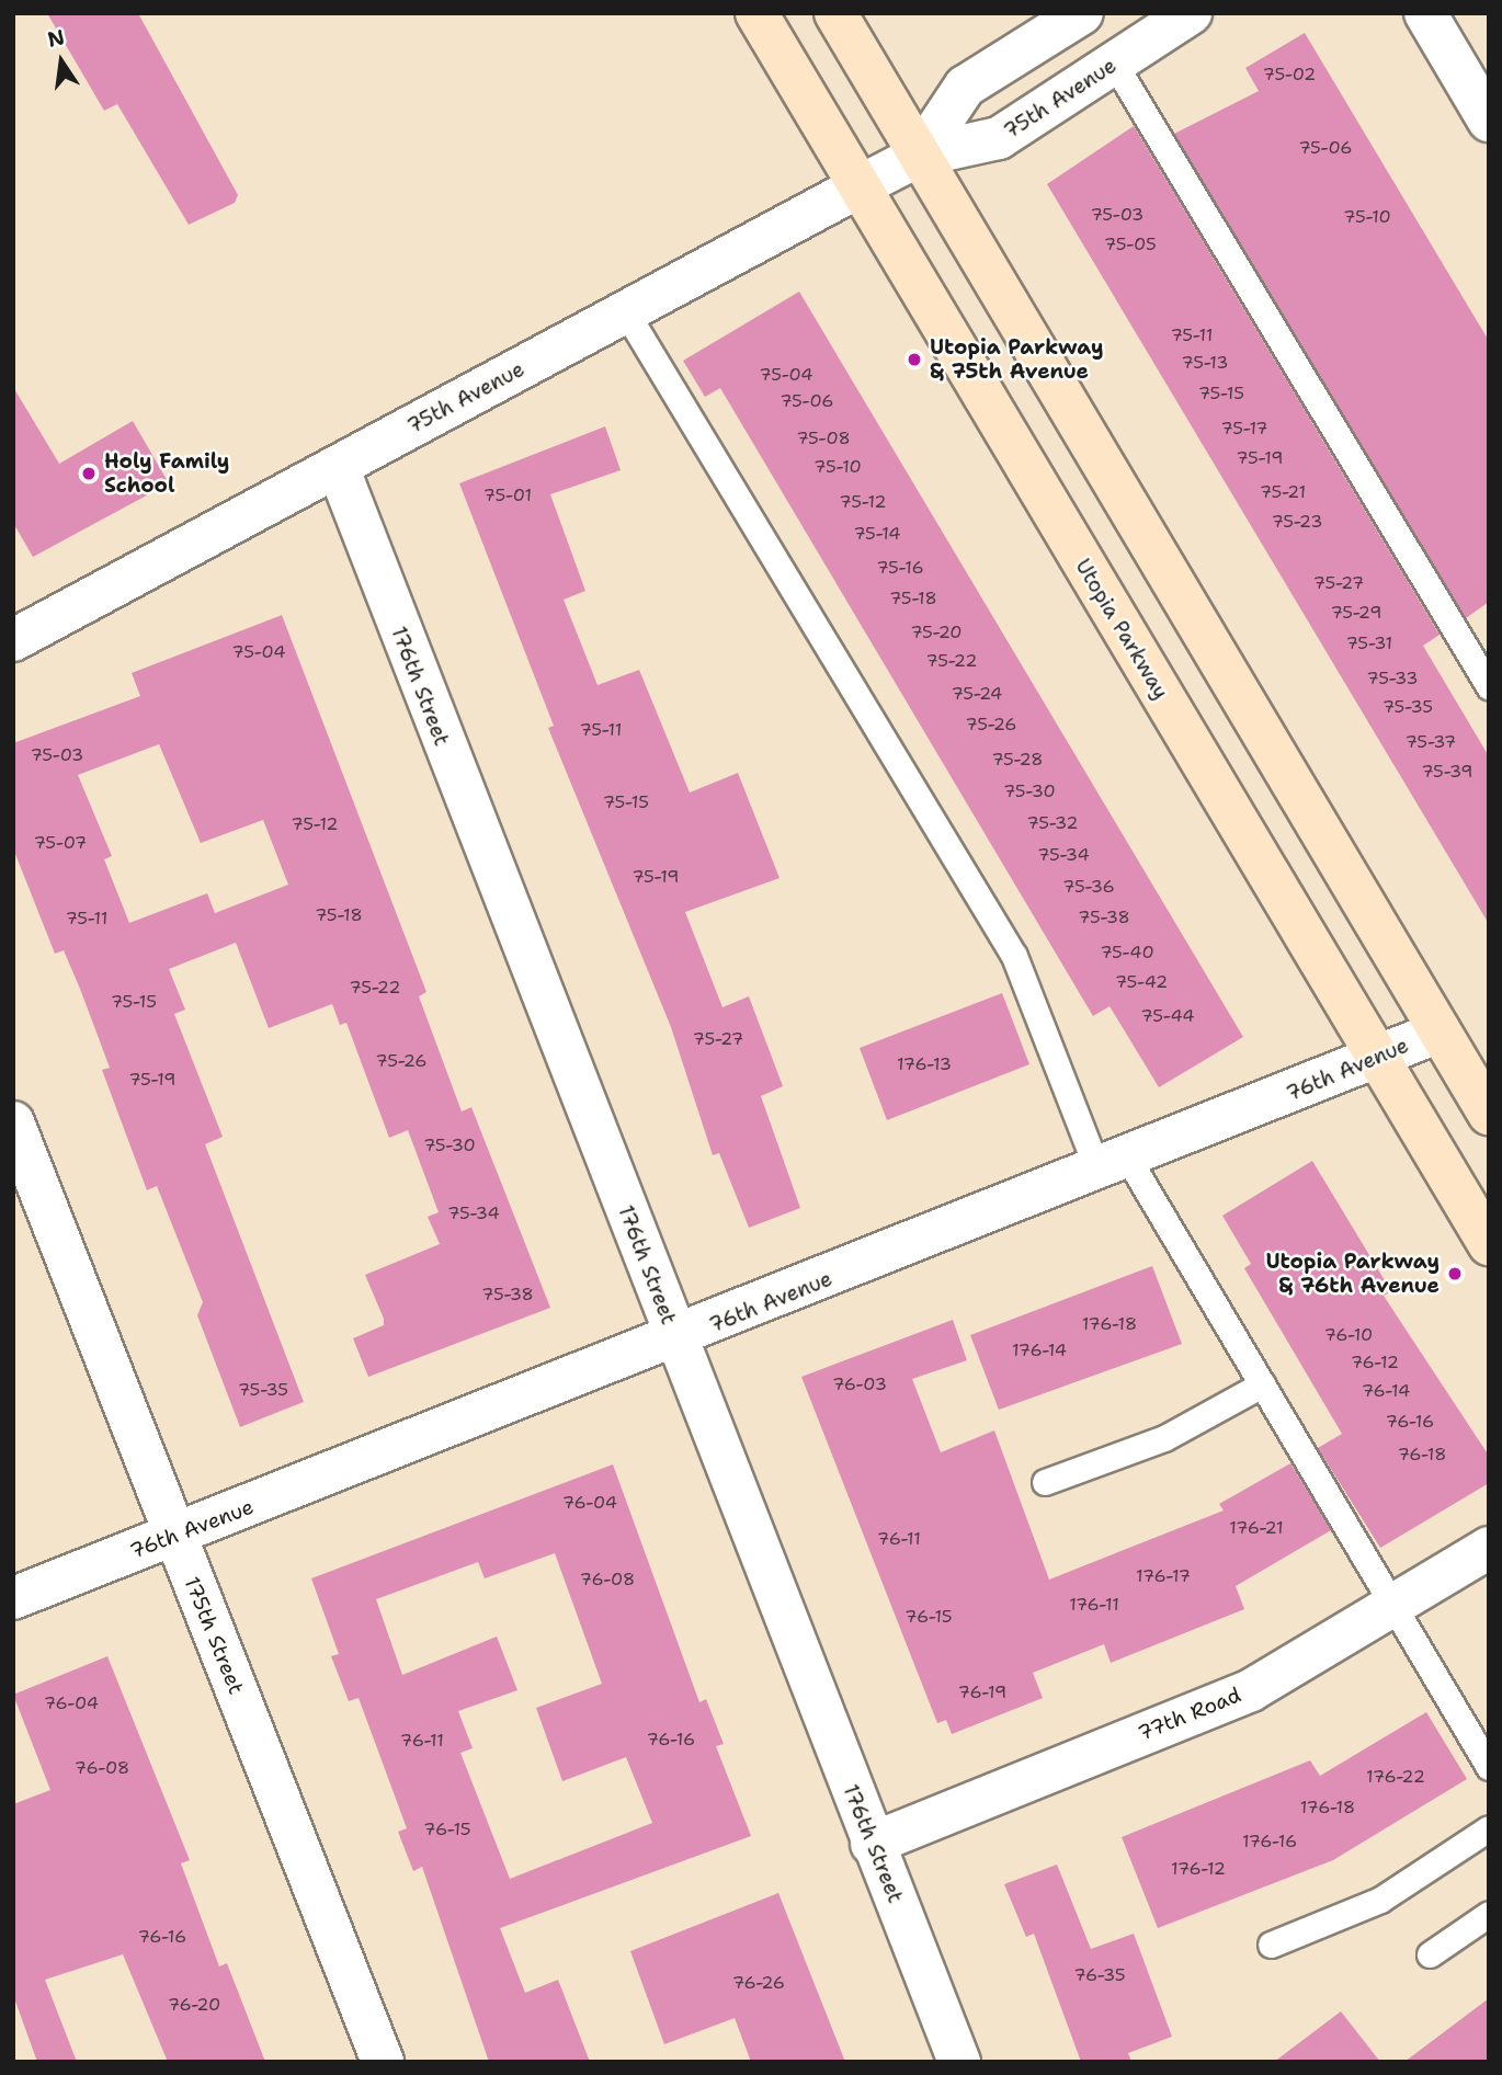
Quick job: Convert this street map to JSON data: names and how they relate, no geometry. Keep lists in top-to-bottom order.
{
  "streets": {
    "main road": ["Utopia Parkway"],
    "street": [
      "75th Avenue",
      "176th Street",
      "76th Avenue",
      "175th Street",
      "77th Road"
    ]
  },
  "crossings": [
    ["75th Avenue", "Utopia Parkway"],
    ["75th Avenue", "176th Street"],
    ["Utopia Parkway", "76th Avenue"],
    ["176th Street", "76th Avenue"],
    ["176th Street", "77th Road"],
    ["76th Avenue", "175th Street"]
  ],
  "places": ["Utopia Parkway & 75th Avenue", "Holy Family School", "Utopia Parkway & 76th Avenue"],
  "house_numbers": [
    "75-02",
    "75-06",
    "75-03",
    "75-10",
    "75-05",
    "75-11",
    "75-13",
    "75-04",
    "75-15",
    "75-06",
    "75-17",
    "75-08",
    "75-19",
    "75-10",
    "75-21",
    "75-01",
    "75-12",
    "75-23",
    "75-14",
    "75-16",
    "75-27",
    "75-18",
    "75-29",
    "75-20",
    "75-31",
    "75-04",
    "75-22",
    "75-33",
    "75-24",
    "75-35",
    "75-26",
    "75-11",
    "75-37",
    "75-03",
    "75-28",
    "75-39",
    "75-30",
    "75-15",
    "75-32",
    "75-12",
    "75-07",
    "75-34",
    "75-19",
    "75-36",
    "75-18",
    "75-38",
    "75-11",
    "75-40",
    "75-42",
    "75-22",
    "75-15",
    "75-44",
    "75-27",
    "75-26",
    "176-13",
    "75-19",
    "75-30",
    "75-34",
    "75-38",
    "176-18",
    "76-10",
    "176-14",
    "76-12",
    "76-03",
    "75-35",
    "76-14",
    "76-16",
    "76-18",
    "76-04",
    "176-21",
    "76-11",
    "176-17",
    "76-08",
    "176-11",
    "76-15",
    "76-19",
    "76-04",
    "76-16",
    "76-11",
    "76-08",
    "176-22",
    "176-18",
    "76-15",
    "176-16",
    "176-12",
    "76-16",
    "76-35",
    "76-26",
    "76-20"
  ],
  "north": "top"
}
